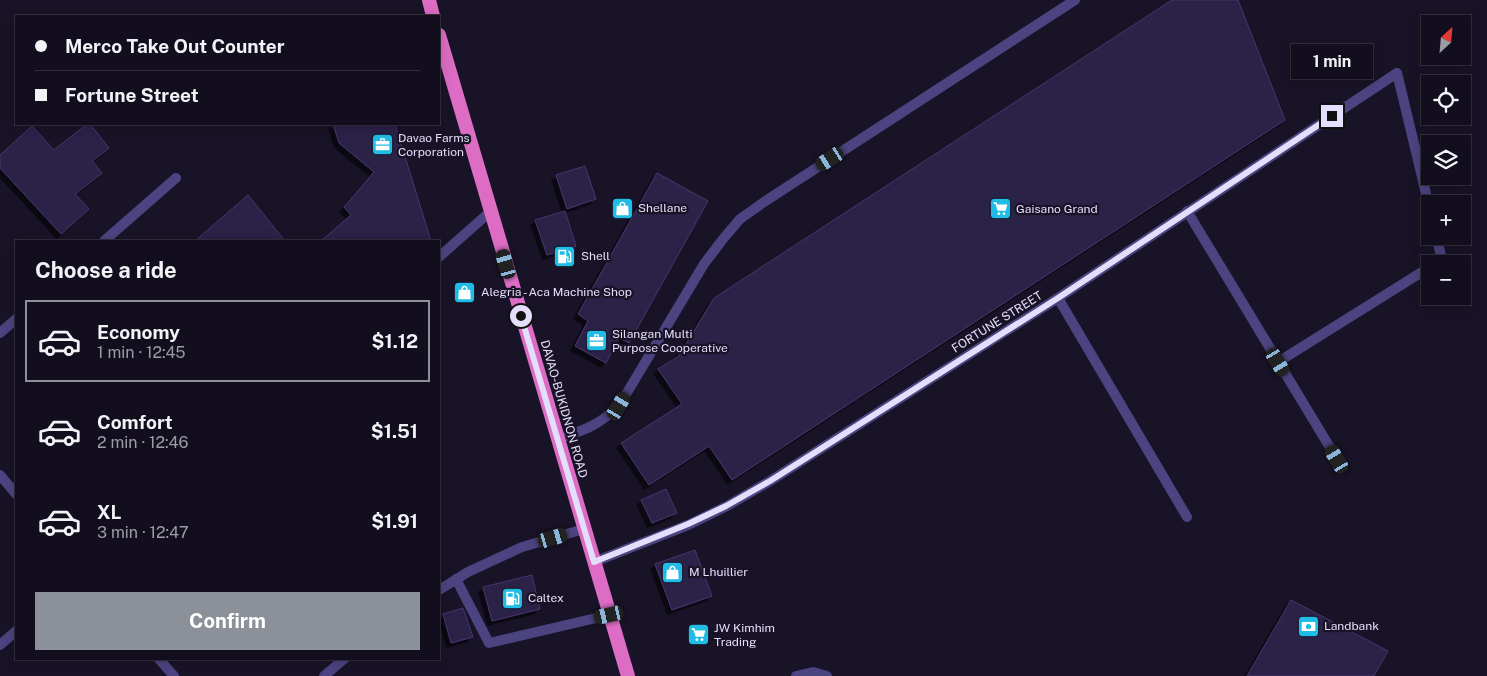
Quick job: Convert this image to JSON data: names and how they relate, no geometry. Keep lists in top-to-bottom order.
{
  "streets": {
    "highway": ["DAVAO-BUKIDNON ROAD"],
    "street": ["FORTUNE STREET"]
  },
  "crossings": [
    ["FORTUNE STREET", "DAVAO-BUKIDNON ROAD"]
  ],
  "places": {
    "office": ["Davao Farms Corporation", "Silangan Multi Purpose Cooperative"],
    "shop": ["Shellane", "Alegria - Aca Machine Shop", "M Lhuillier"],
    "supermarket": ["Gaisano Grand", "JW Kimhim Trading"],
    "fuel station": ["Shell", "Caltex"],
    "bank": ["Landbank"]
  },
  "north": "top right",
  "page": {
    "map_buttons": ["+", "−"],
    "banner": ["Merco Take Out Counter", "Fortune Street"],
    "bubble": "1 min",
    "heading": "Choose a ride",
    "list": [
      {
        "name": "Economy",
        "note": "1 min · 12:45",
        "value": "$1.12"
      },
      {
        "name": "Comfort",
        "note": "2 min · 12:46",
        "value": "$1.51"
      },
      {
        "name": "XL",
        "note": "3 min · 12:47",
        "value": "$1.91"
      }
    ],
    "buttons": "Confirm"
  }
}
